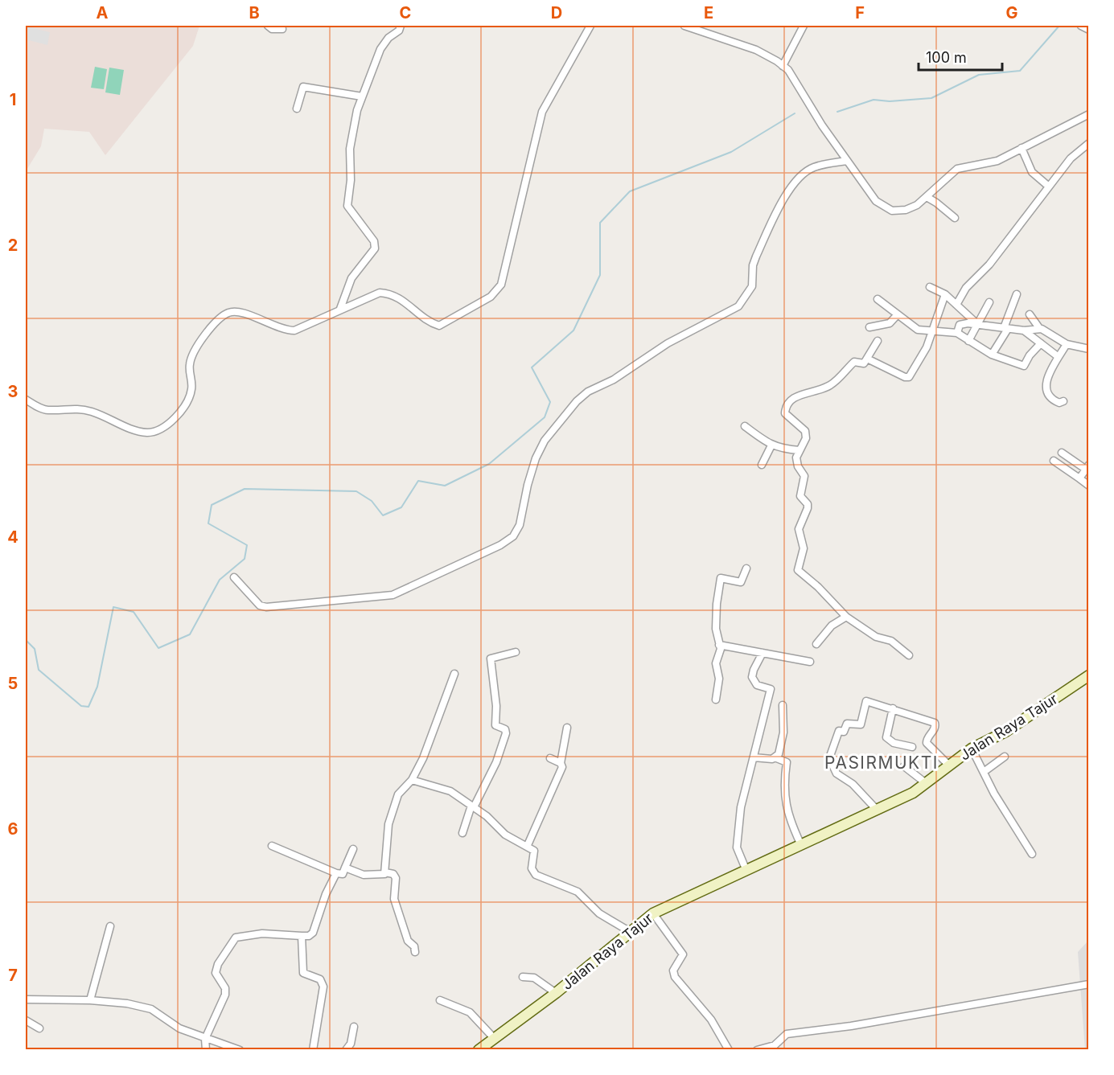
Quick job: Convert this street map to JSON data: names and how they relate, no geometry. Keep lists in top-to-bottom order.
{
  "streets": {
    "main road": ["Jalan Raya Tajur"]
  },
  "districts": ["PASIRMUKTI"],
  "scale_bar": "100 m",
  "grid": {
    "columns": [
      "A",
      "B",
      "C",
      "D",
      "E",
      "F",
      "G"
    ],
    "rows": [
      "1",
      "2",
      "3",
      "4",
      "5",
      "6",
      "7"
    ]
  }
}
